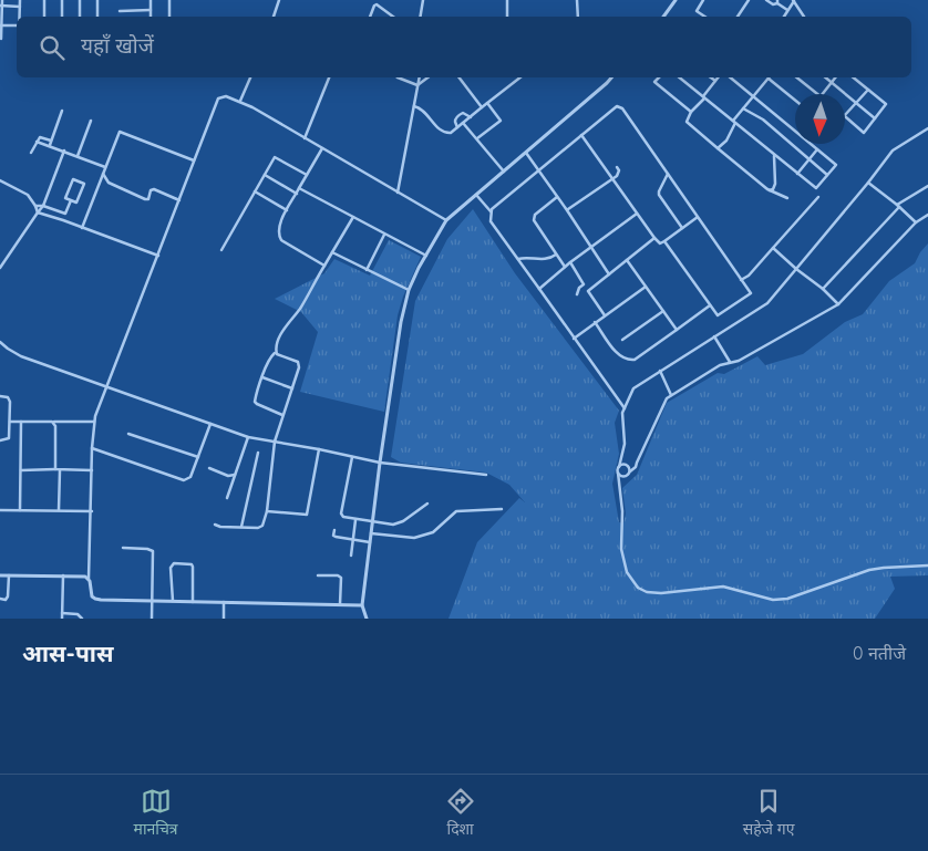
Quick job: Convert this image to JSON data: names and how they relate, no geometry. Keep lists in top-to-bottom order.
{
  "north": "bottom",
  "page": {
    "search": "यहाँ खोजें",
    "heading": ["आस-पास", "0 नतीजे"],
    "nav": ["मानचित्र", "दिशा", "सहेजे गए"]
  }
}
